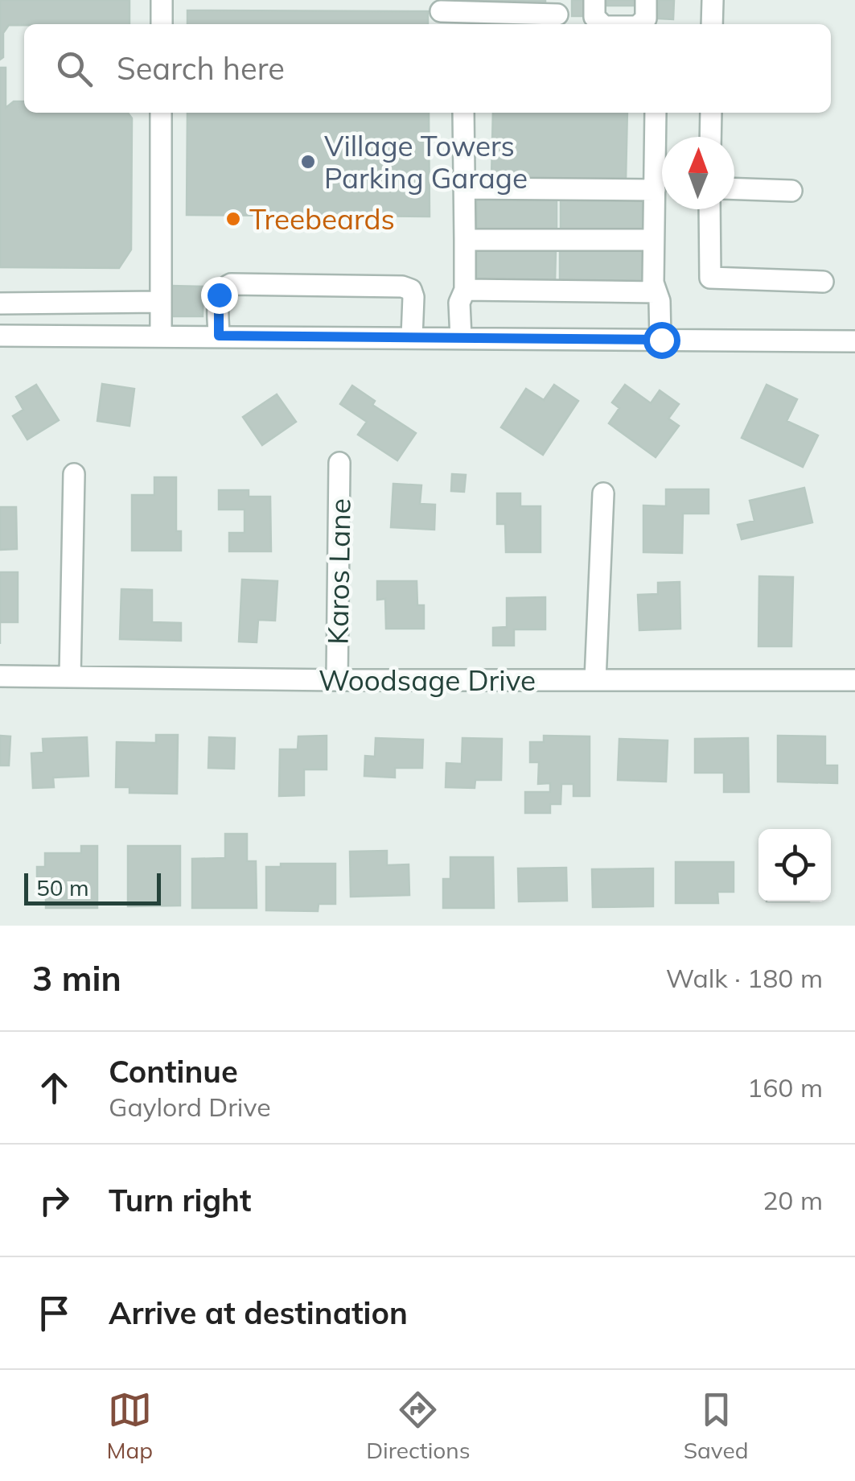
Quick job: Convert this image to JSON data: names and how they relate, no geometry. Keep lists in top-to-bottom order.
{
  "streets": {
    "street": ["Karos Lane", "Woodsage Drive"]
  },
  "crossings": [
    ["Karos Lane", "Woodsage Drive"]
  ],
  "places": ["Village Towers Parking Garage", "Treebeards"],
  "scale_bar": "50 m",
  "north": "top",
  "page": {
    "search": "Search here",
    "scale": "50 m",
    "heading": ["3 min", "Walk · 180 m"],
    "list": [
      ["Continue", "Gaylord Drive", "160 m"],
      ["Turn right", "20 m"],
      "Arrive at destination"
    ],
    "nav": ["Map", "Directions", "Saved"]
  }
}
